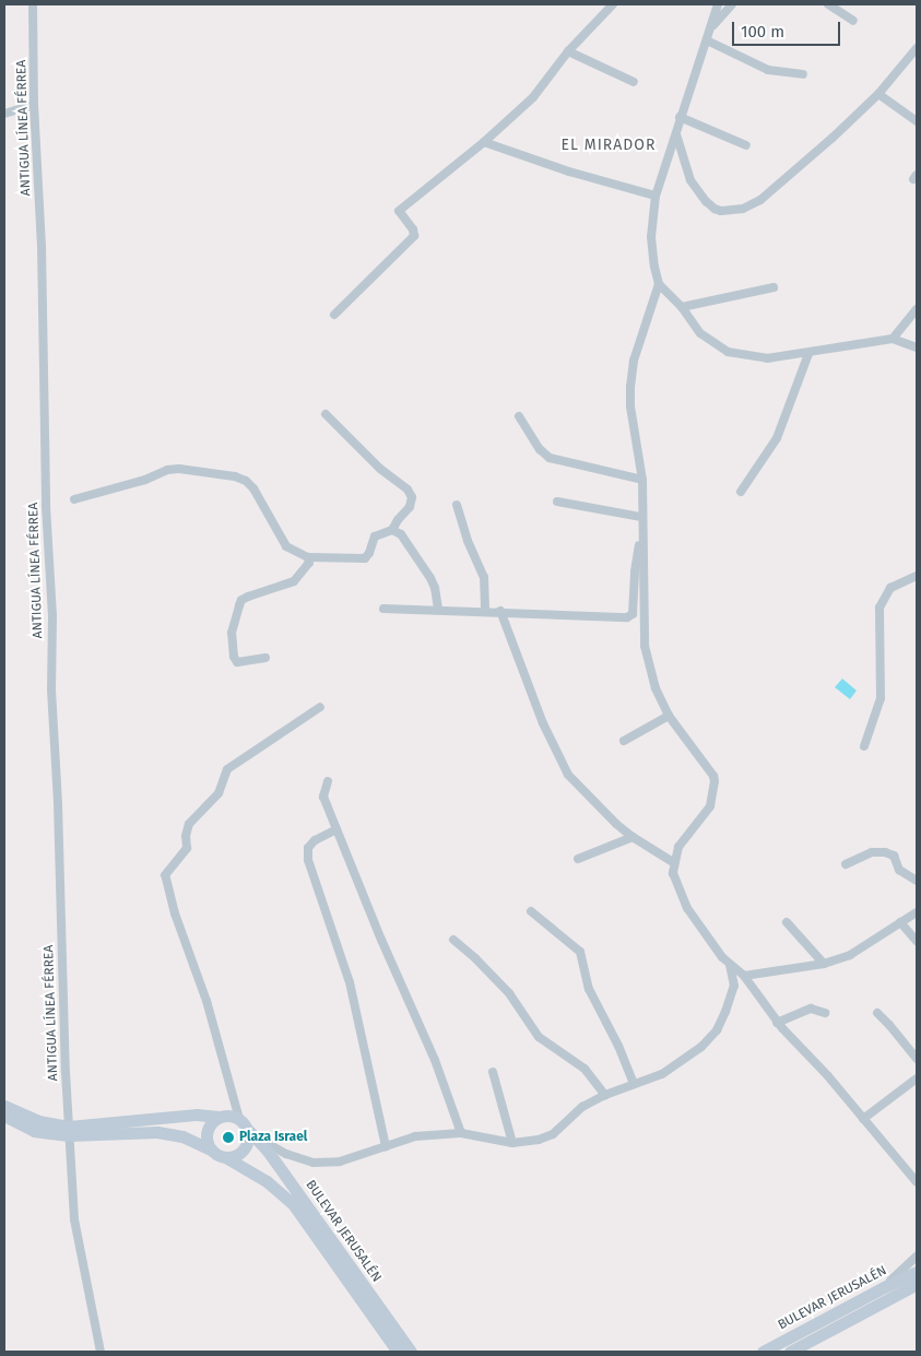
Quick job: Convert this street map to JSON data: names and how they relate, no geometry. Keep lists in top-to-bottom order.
{
  "streets": {
    "main road": ["BULEVAR JERUSALÉN"],
    "street": ["ANTIGUA LÍNEA FÉRREA"]
  },
  "districts": ["EL MIRADOR"],
  "places": ["Plaza Israel"],
  "scale_bar": "100 m"
}
